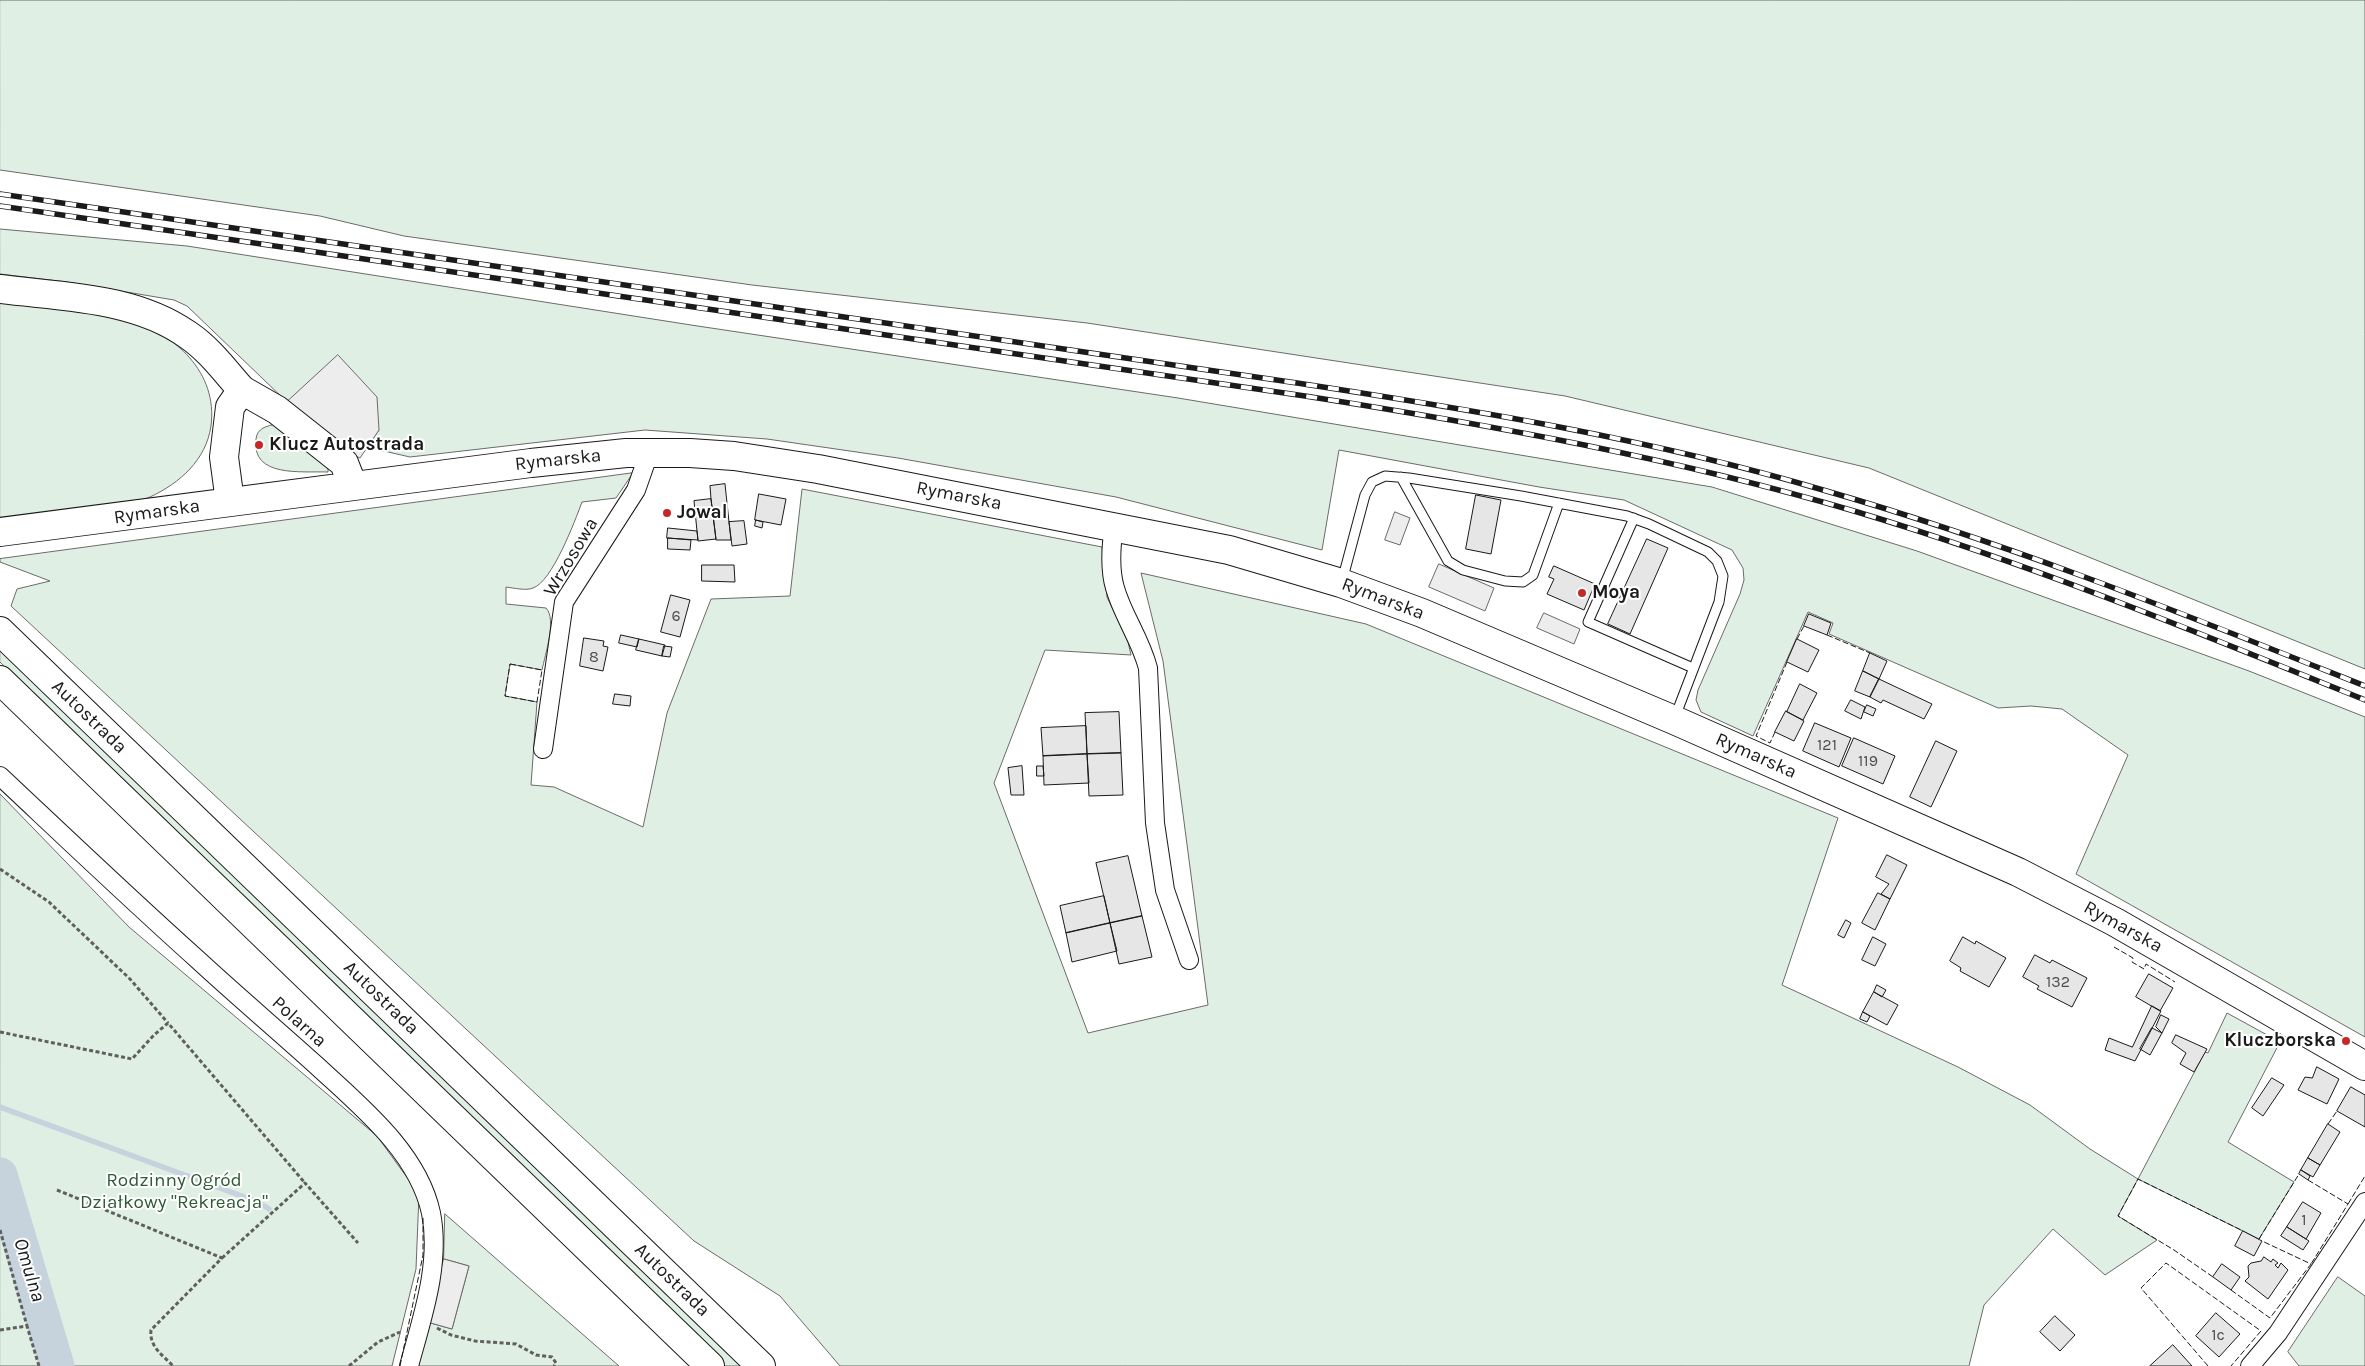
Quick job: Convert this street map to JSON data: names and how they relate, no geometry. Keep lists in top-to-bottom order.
{
  "streets": {
    "main road": ["Rymarska", "Autostrada"],
    "street": ["Wrzosowa", "Polarna"]
  },
  "crossings": [
    ["Rymarska", "Wrzosowa"]
  ],
  "water": ["Omulna"],
  "parks": ["Rodzinny Ogród Działkowy \"Rekreacja\""],
  "places": [
    "Klucz Autostrada",
    "Jowal",
    "Moya",
    "Kluczborska"
  ],
  "house_numbers": [
    "6",
    "8",
    "121",
    "119",
    "132",
    "1",
    "1c"
  ]
}
